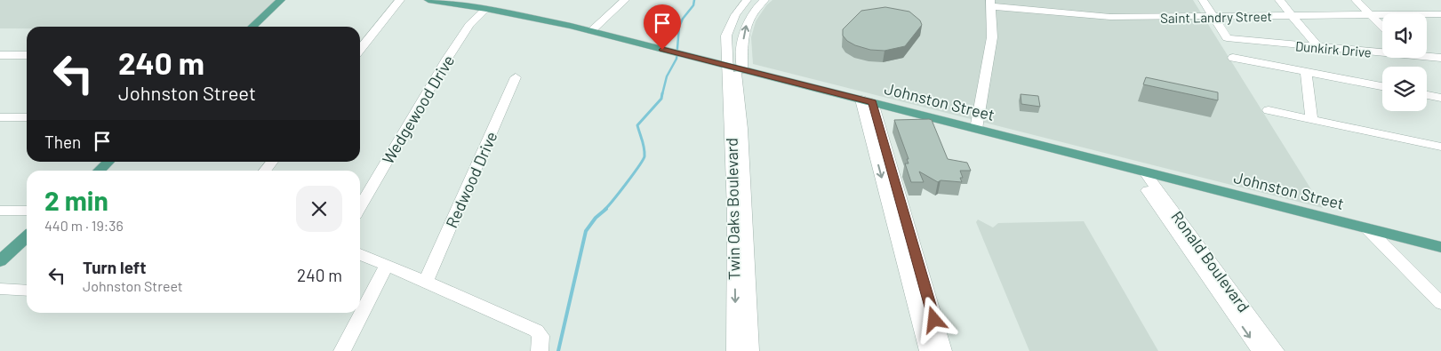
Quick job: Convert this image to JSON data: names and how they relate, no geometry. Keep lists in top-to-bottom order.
{
  "streets": {
    "main road": ["Johnston Street"],
    "street": [
      "Saint Landry Street",
      "Dunkirk Drive",
      "Wedgewood Drive",
      "Redwood Drive",
      "Twin Oaks Boulevard",
      "Ronald Boulevard"
    ]
  },
  "crossings": [
    ["Saint Landry Street", "Dunkirk Drive"],
    ["Johnston Street", "Wedgewood Drive"],
    ["Johnston Street", "Twin Oaks Boulevard"],
    ["Johnston Street", "Ronald Boulevard"]
  ],
  "page": {
    "turn": ["240 m", "Johnston Street"],
    "then": "Then",
    "heading": ["2 min", "440 m · 19:36"],
    "list": [
      {
        "name": "Turn left",
        "note": "Johnston Street",
        "value": "240 m"
      }
    ]
  }
}
